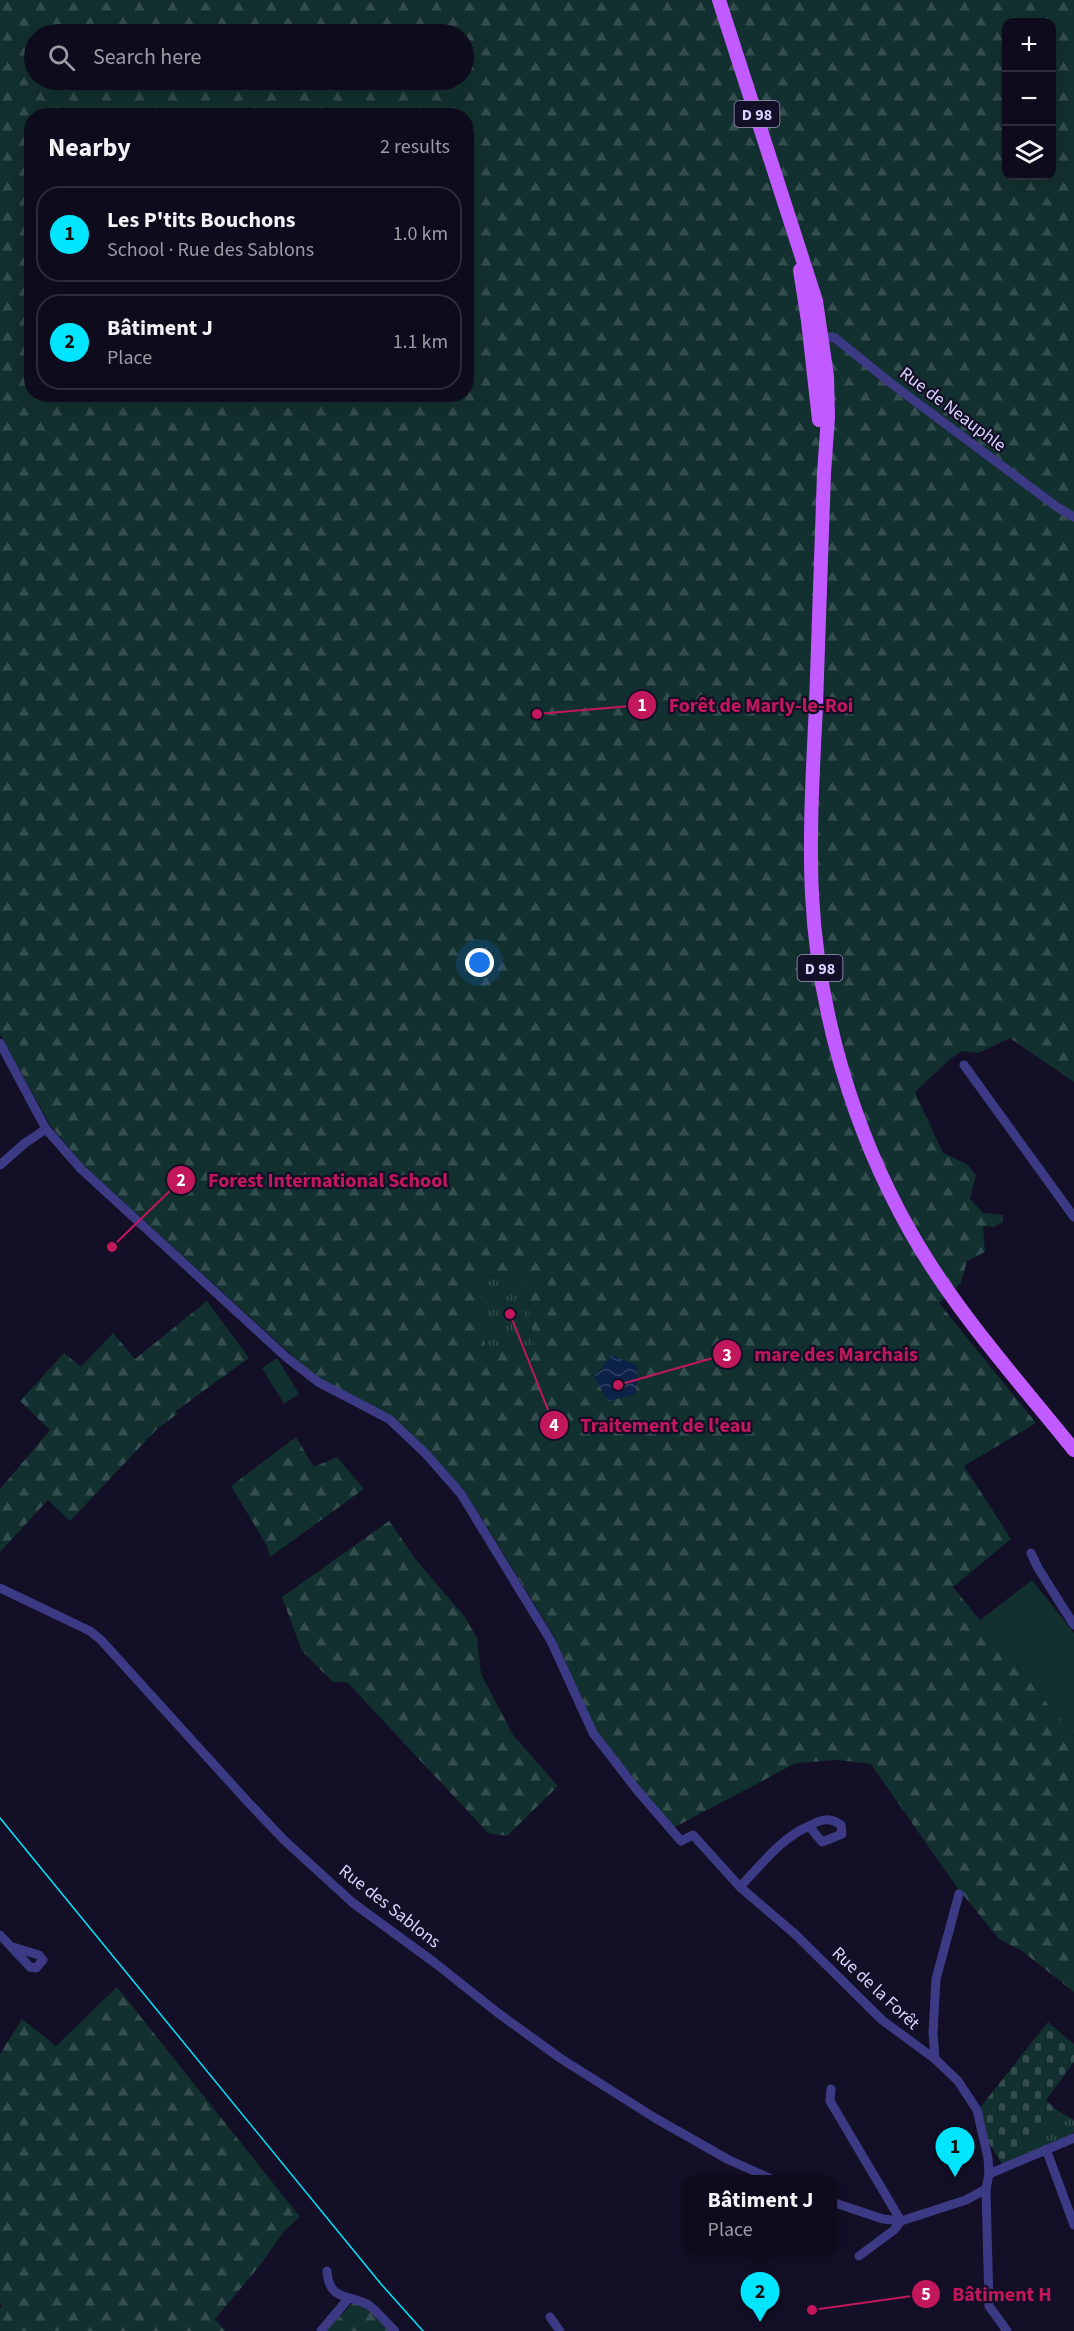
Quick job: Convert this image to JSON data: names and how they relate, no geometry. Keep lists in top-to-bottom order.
{
  "streets": {
    "main road": ["D 98"],
    "street": ["Rue de Neauphle", "Rue des Sablons", "Rue de la Forêt"]
  },
  "crossings": [
    ["D 98", "Rue de Neauphle"]
  ],
  "places": [
    "Forêt de Marly-le-Roi",
    "Forest International School",
    "Traitement de l'eau",
    "mare des Marchais",
    "Bâtiment H"
  ],
  "page": {
    "map_buttons": ["+", "−"],
    "search": "Search here",
    "heading": ["Nearby", "2 results"],
    "list": [
      {
        "mark": "1",
        "name": "Les P'tits Bouchons",
        "note": "School · Rue des Sablons",
        "value": "1.0 km"
      },
      {
        "mark": "2",
        "name": "Bâtiment J",
        "note": "Place",
        "value": "1.1 km"
      }
    ],
    "pins": ["1", "2"],
    "popup": ["Bâtiment J", "Place"]
  }
}
